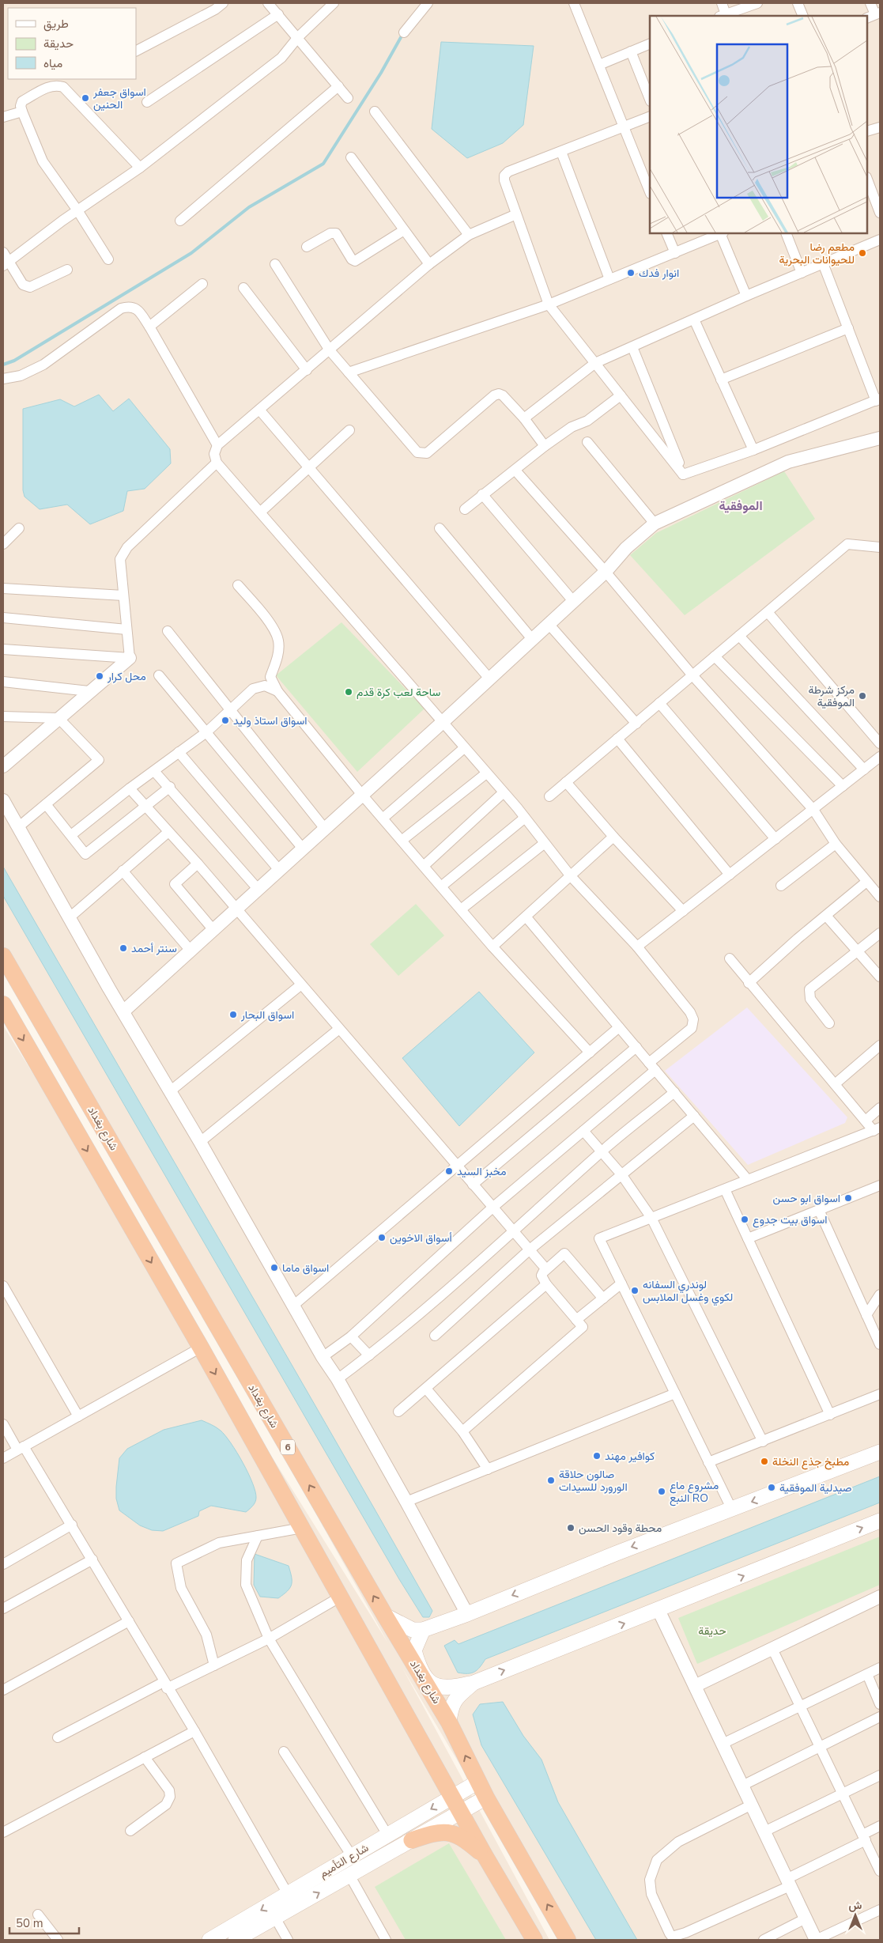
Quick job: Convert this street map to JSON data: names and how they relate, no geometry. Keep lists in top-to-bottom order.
{
  "streets": {
    "highway": ["شارع بغداد", "6"],
    "main road": ["شارع التأميم"]
  },
  "crossings": [
    ["شارع بغداد", "شارع التأميم"]
  ],
  "districts": ["الموفقية"],
  "parks": ["حديقة"],
  "places": [
    "اسواق جعفر الحنين",
    "مطعم رضا للحيوانات البحرية",
    "انوار فدك",
    "محل كرار",
    "ساحة لعب كرة قدم",
    "مركز شرطة الموفقية",
    "اسواق استاذ وليد",
    "سنتر أحمد",
    "اسواق البحار",
    "مخبز السيد",
    "اسواق ابو حسن",
    "اسواق بيت جدوع",
    "أسواق الاخوين",
    "اسواق ماما",
    "لوندري السفانه لكوي وغسل الملابس",
    "كوافير مهند",
    "مطبخ جذع النخلة",
    "صالون حلاقة الورورد للسيدات",
    "صيدلية الموفقية",
    "مشروع ماع النبع RO",
    "محطة وقود الحسن"
  ],
  "legend": ["طريق", "حديقة", "مياه"],
  "scale_bar": "50 m",
  "north": "top"
}
